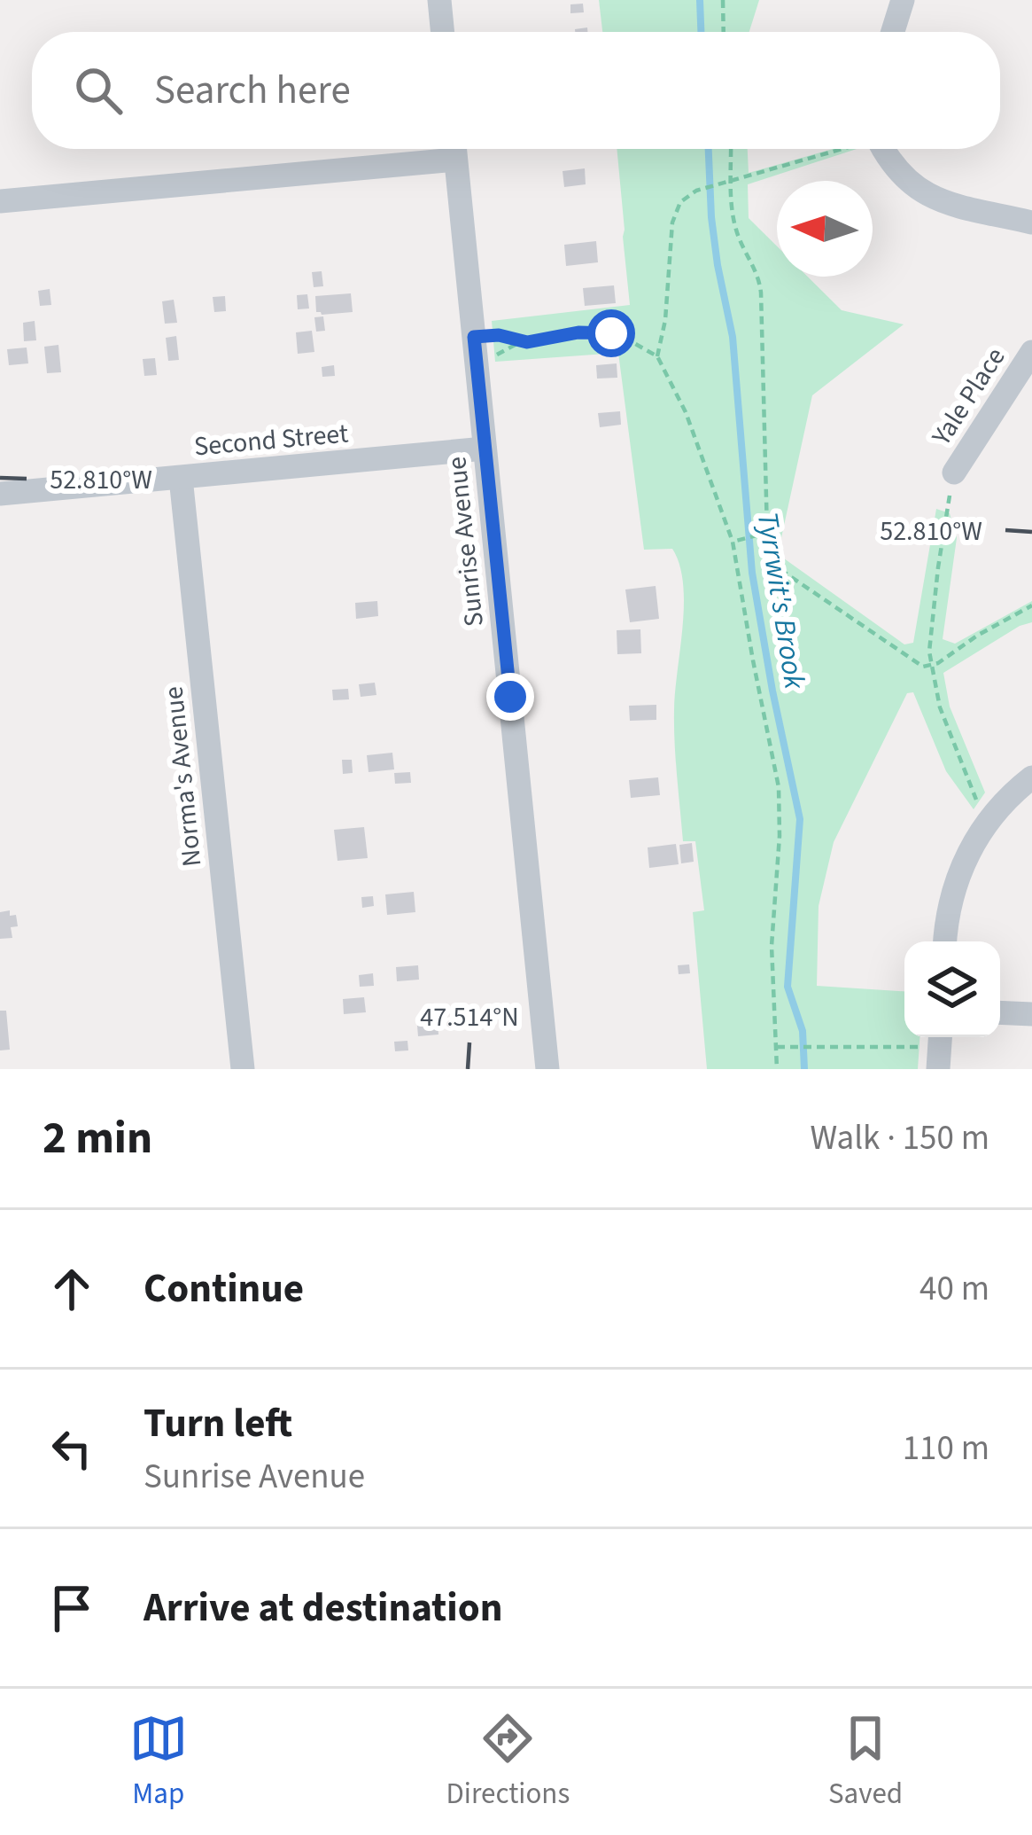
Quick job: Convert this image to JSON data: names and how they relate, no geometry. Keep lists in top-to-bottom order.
{
  "streets": {
    "street": [
      "Yale Place",
      "Second Street",
      "Sunrise Avenue",
      "Norma's Avenue"
    ]
  },
  "crossings": [
    ["Second Street", "Sunrise Avenue"],
    ["Second Street", "Norma's Avenue"]
  ],
  "water": ["Tyrrwit's Brook"],
  "north": "left",
  "page": {
    "search": "Search here",
    "heading": ["2 min", "Walk · 150 m"],
    "list": [
      ["Continue", "40 m"],
      ["Turn left", "Sunrise Avenue", "110 m"],
      "Arrive at destination"
    ],
    "nav": ["Map", "Directions", "Saved"]
  },
  "coordinates": ["52.810°W", "47.514°N"]
}
